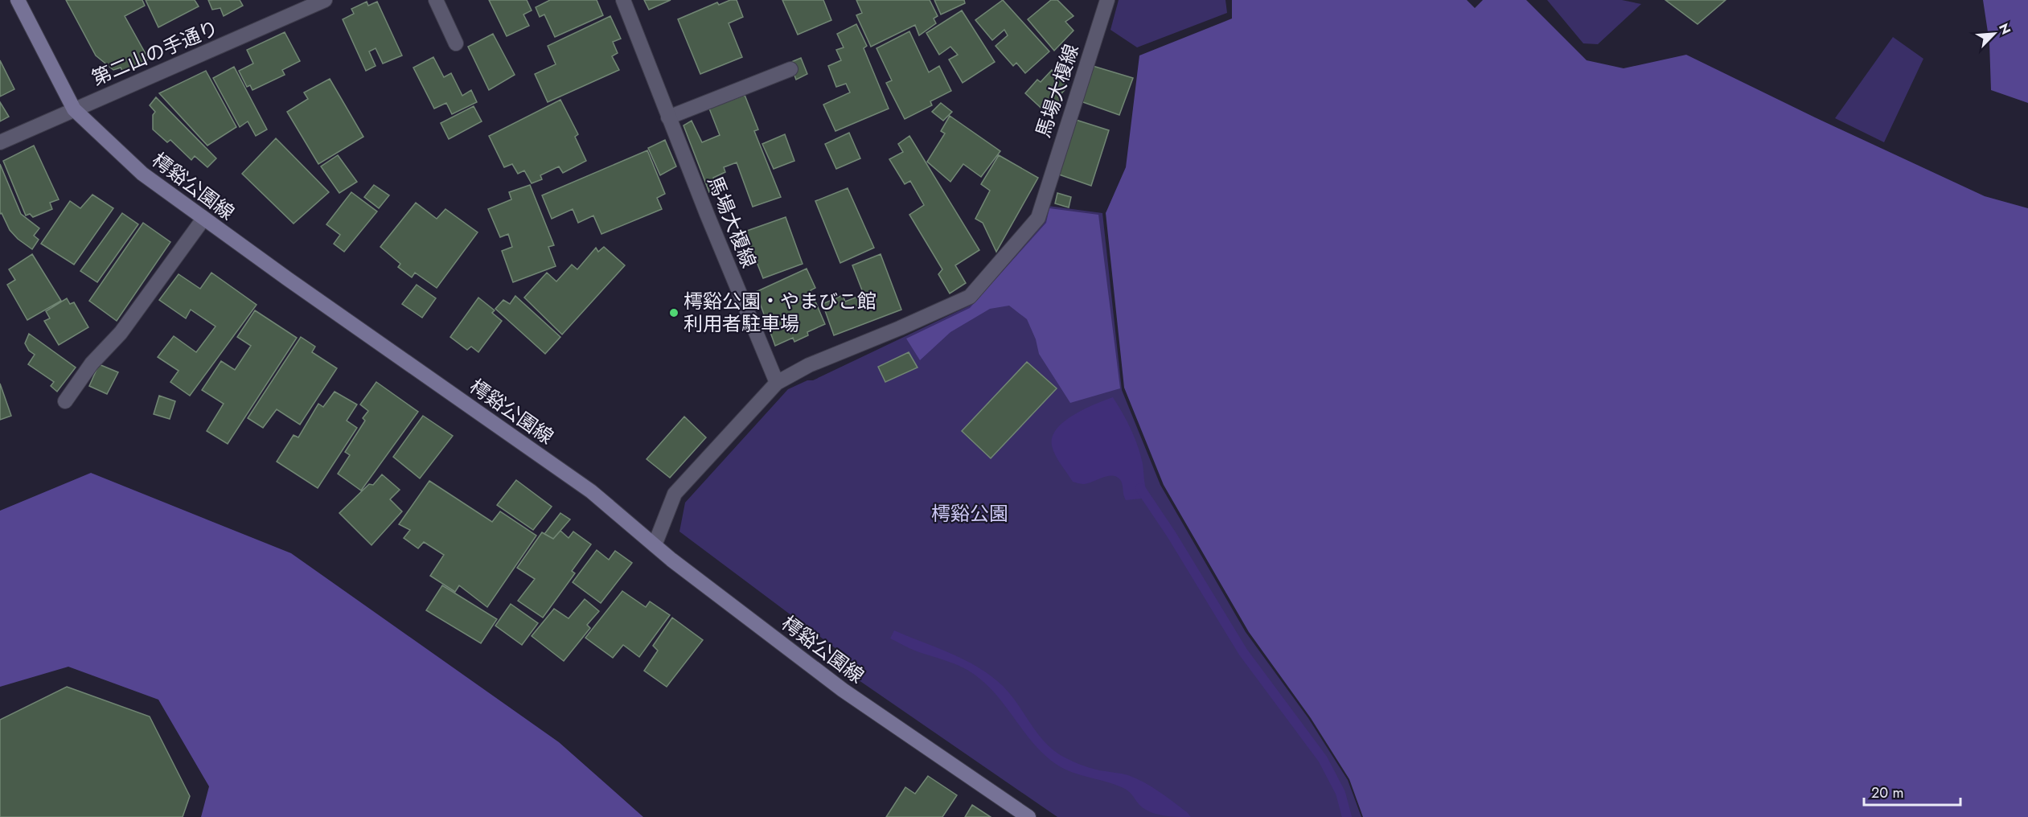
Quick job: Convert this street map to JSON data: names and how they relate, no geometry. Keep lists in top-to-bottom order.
{
  "streets": {
    "main road": ["樗谿公園線"],
    "street": ["第二山の手通り", "馬場大榎線"]
  },
  "crossings": [
    ["第二山の手通り", "樗谿公園線"]
  ],
  "parks": ["樗谿公園"],
  "places": ["樗谿公園・やまびこ館 利用者駐車場"],
  "scale_bar": "20 m",
  "north": "top right"
}
